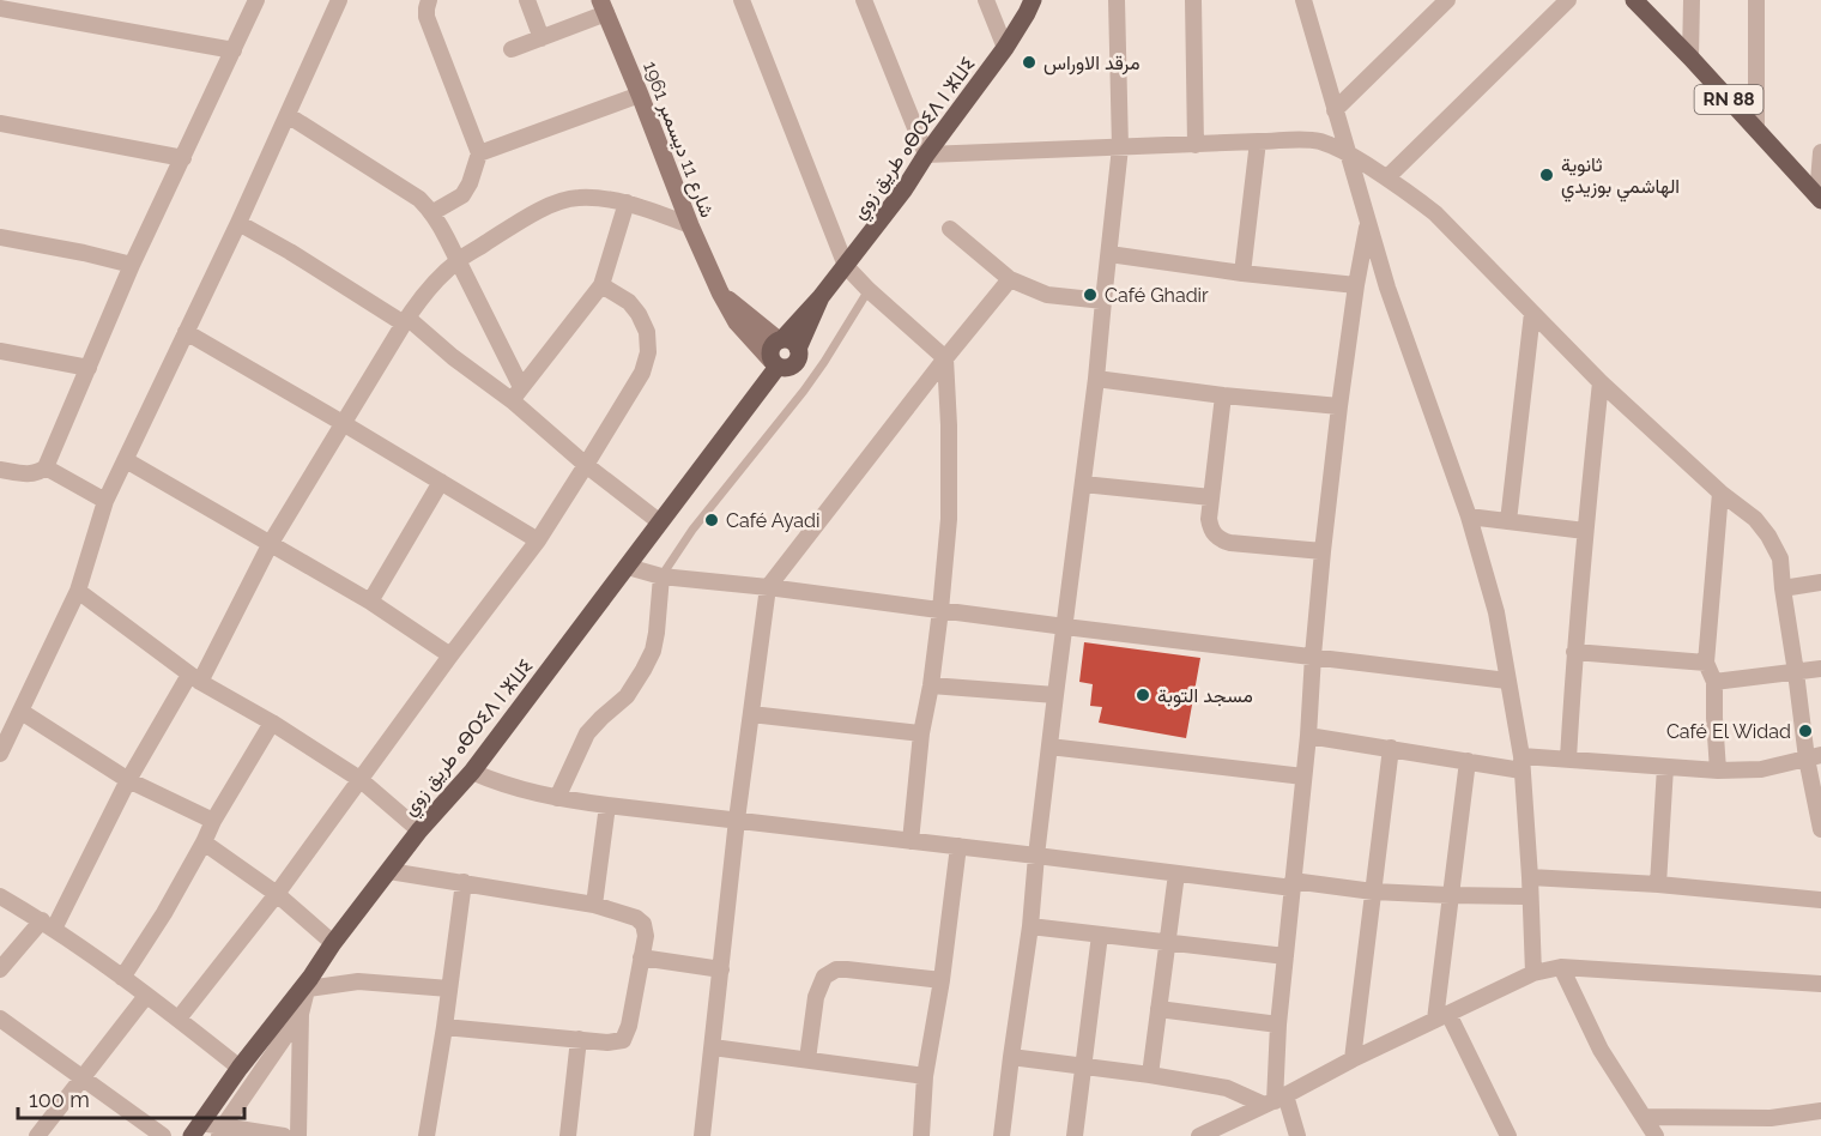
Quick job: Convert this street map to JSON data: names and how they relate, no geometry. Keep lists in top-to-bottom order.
{
  "streets": {
    "main road": ["RN 88", "طريق زوي ⴰⴱⵔⵉⴷ ⵏ ⵣⵡⵉ", "شارع 11 ديسمبر 1961"]
  },
  "crossings": [
    ["طريق زوي ⴰⴱⵔⵉⴷ ⵏ ⵣⵡⵉ", "شارع 11 ديسمبر 1961"]
  ],
  "places": [
    "مرقد الاوراس",
    "ثانوية الهاشمي بوزيدي",
    "Café Ghadir",
    "Café Ayadi",
    "مسجد التوبة",
    "Café El Widad"
  ],
  "scale_bar": "100 m"
}
